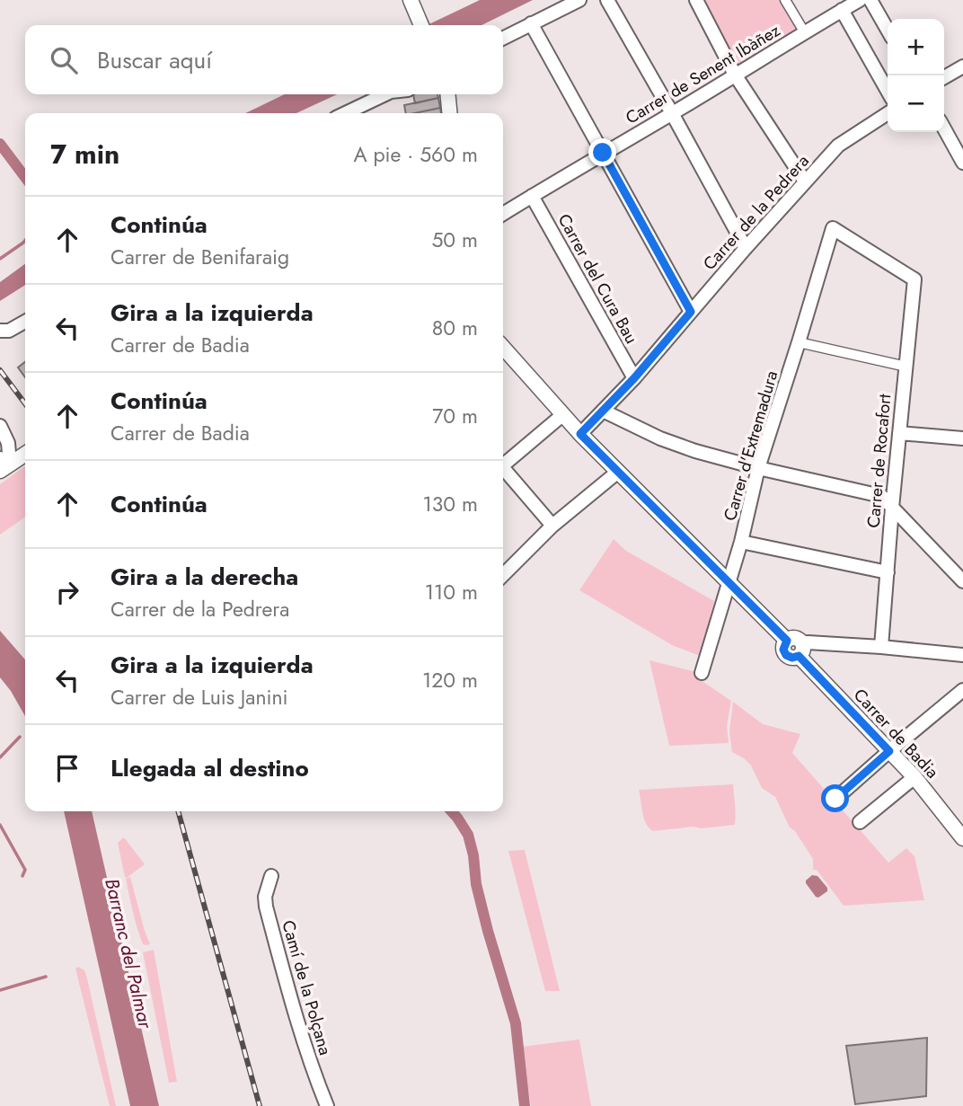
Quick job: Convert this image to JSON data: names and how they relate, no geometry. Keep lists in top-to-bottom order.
{
  "streets": {
    "street": [
      "Carrer de Senent Ibàñez",
      "Carrer de la Pedrera",
      "Carrer del Cura Bau",
      "Carrer d'Extremadura",
      "Carrer de Rocafort",
      "Carrer de Badia",
      "Camí de la Polçana"
    ]
  },
  "crossings": [
    ["Carrer de Senent Ibàñez", "Carrer del Cura Bau"],
    ["Carrer de la Pedrera", "Carrer del Cura Bau"],
    ["Carrer d'Extremadura", "Carrer de Rocafort"],
    ["Carrer d'Extremadura", "Carrer de Badia"]
  ],
  "water": ["Barranc del Palmar"],
  "page": {
    "map_buttons": ["+", "−"],
    "search": "Buscar aquí",
    "heading": ["7 min", "A pie · 560 m"],
    "list": [
      ["Continúa", "Carrer de Benifaraig", "50 m"],
      ["Gira a la izquierda", "Carrer de Badia", "80 m"],
      ["Continúa", "Carrer de Badia", "70 m"],
      ["Continúa", "130 m"],
      ["Gira a la derecha", "Carrer de la Pedrera", "110 m"],
      ["Gira a la izquierda", "Carrer de Luis Janini", "120 m"],
      "Llegada al destino"
    ]
  }
}
